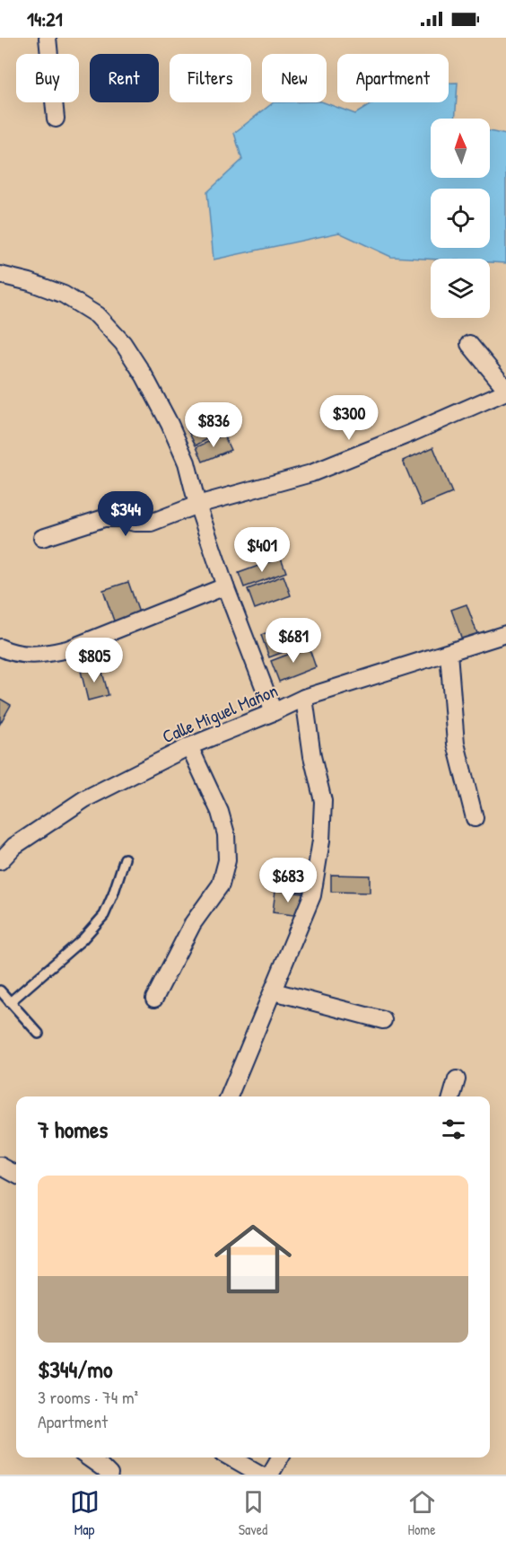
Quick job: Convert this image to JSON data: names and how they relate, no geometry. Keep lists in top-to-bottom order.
{
  "streets": {
    "street": ["Calle Miguel Mañon"]
  },
  "north": "top",
  "page": {
    "status": "14:21",
    "chip": [
      "Buy",
      "Rent",
      "Filters",
      "New",
      "Apartment"
    ],
    "price": [
      "$300",
      "$836",
      "$344",
      "$401",
      "$681",
      "$805",
      "$683"
    ],
    "heading": "7 homes",
    "list": [
      {
        "name": "$344/mo",
        "note": "3 rooms · 74 m² · Apartment"
      }
    ],
    "tabs": ["Map", "Saved", "Home"]
  }
}
